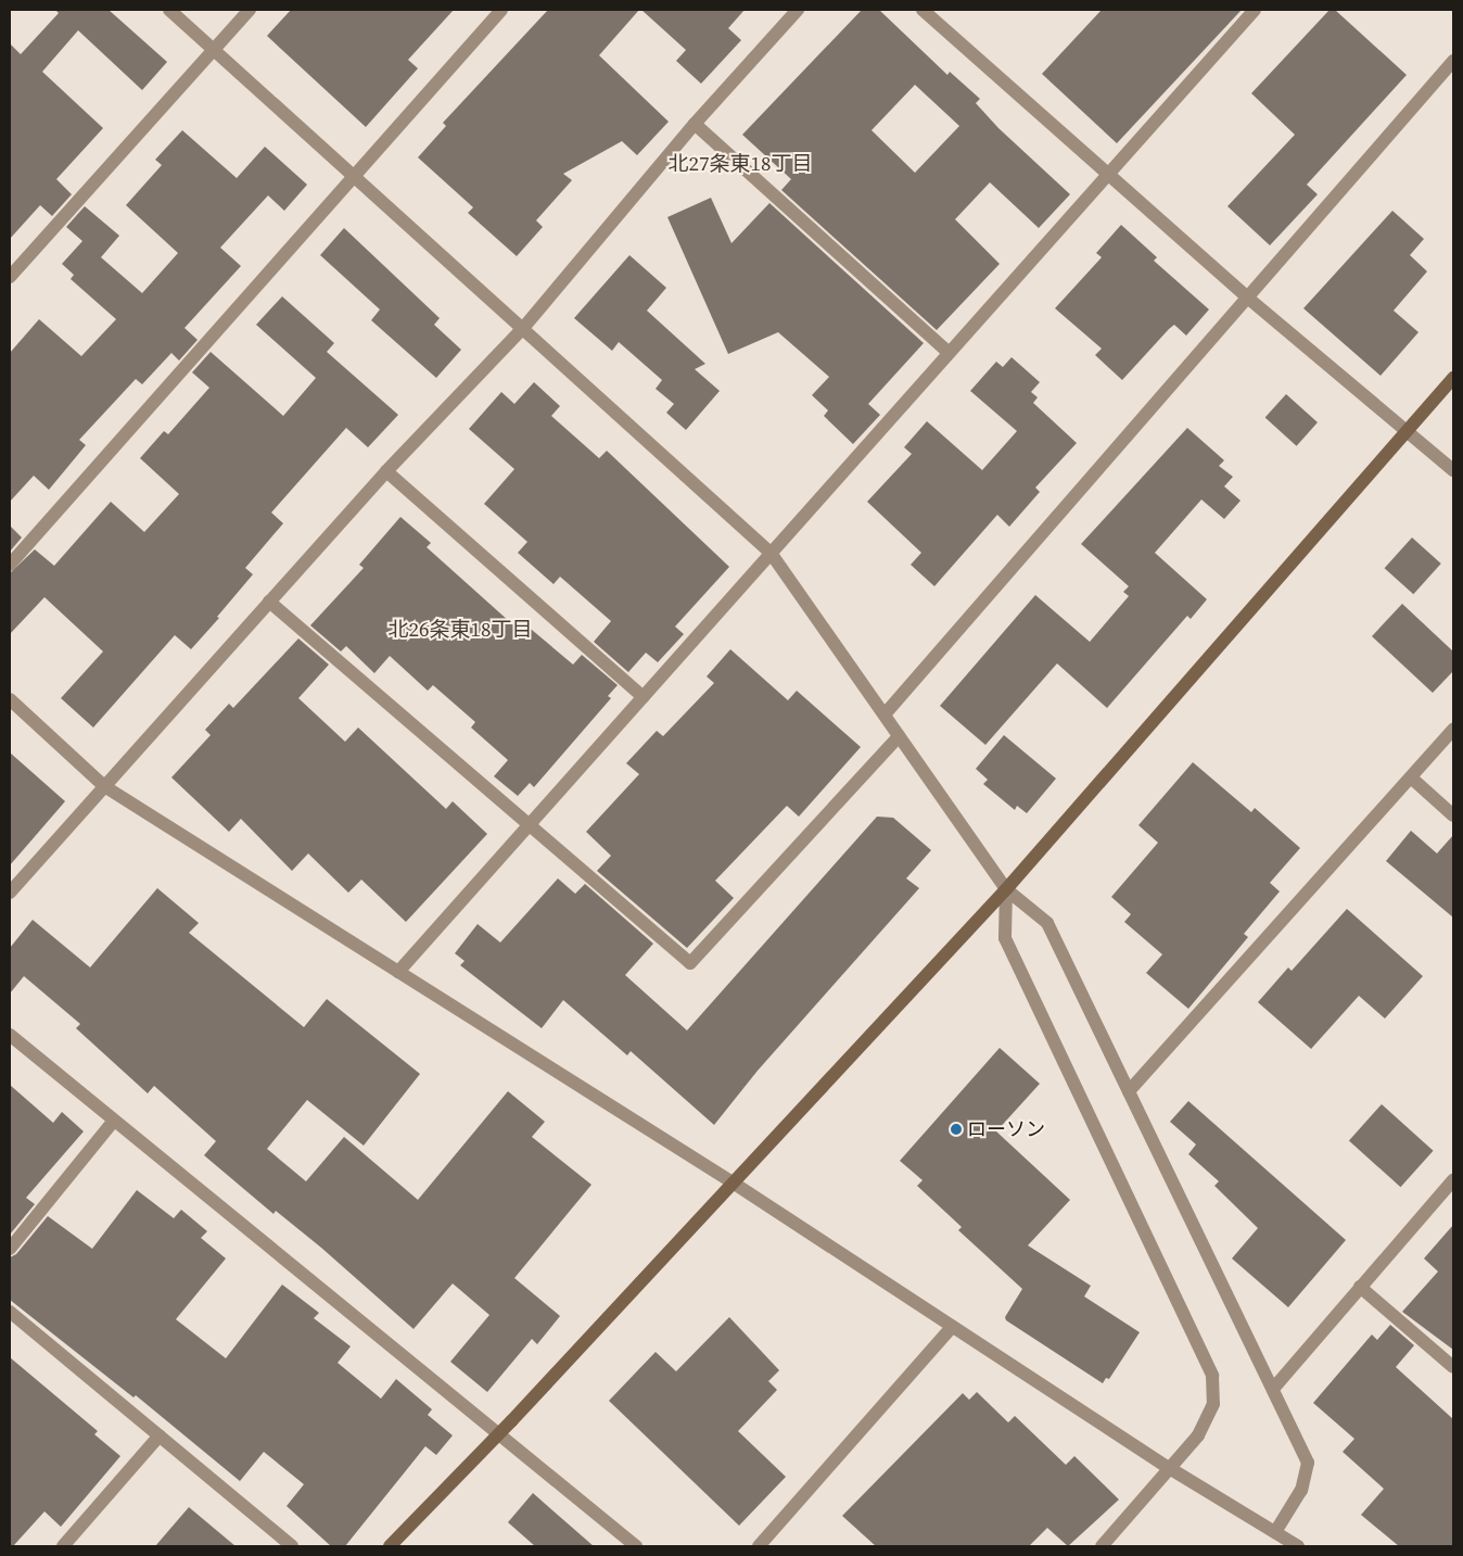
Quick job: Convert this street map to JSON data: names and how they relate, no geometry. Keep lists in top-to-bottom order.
{
  "districts": ["北27条東18丁目", "北26条東18丁目"],
  "places": ["ローソン"]
}
